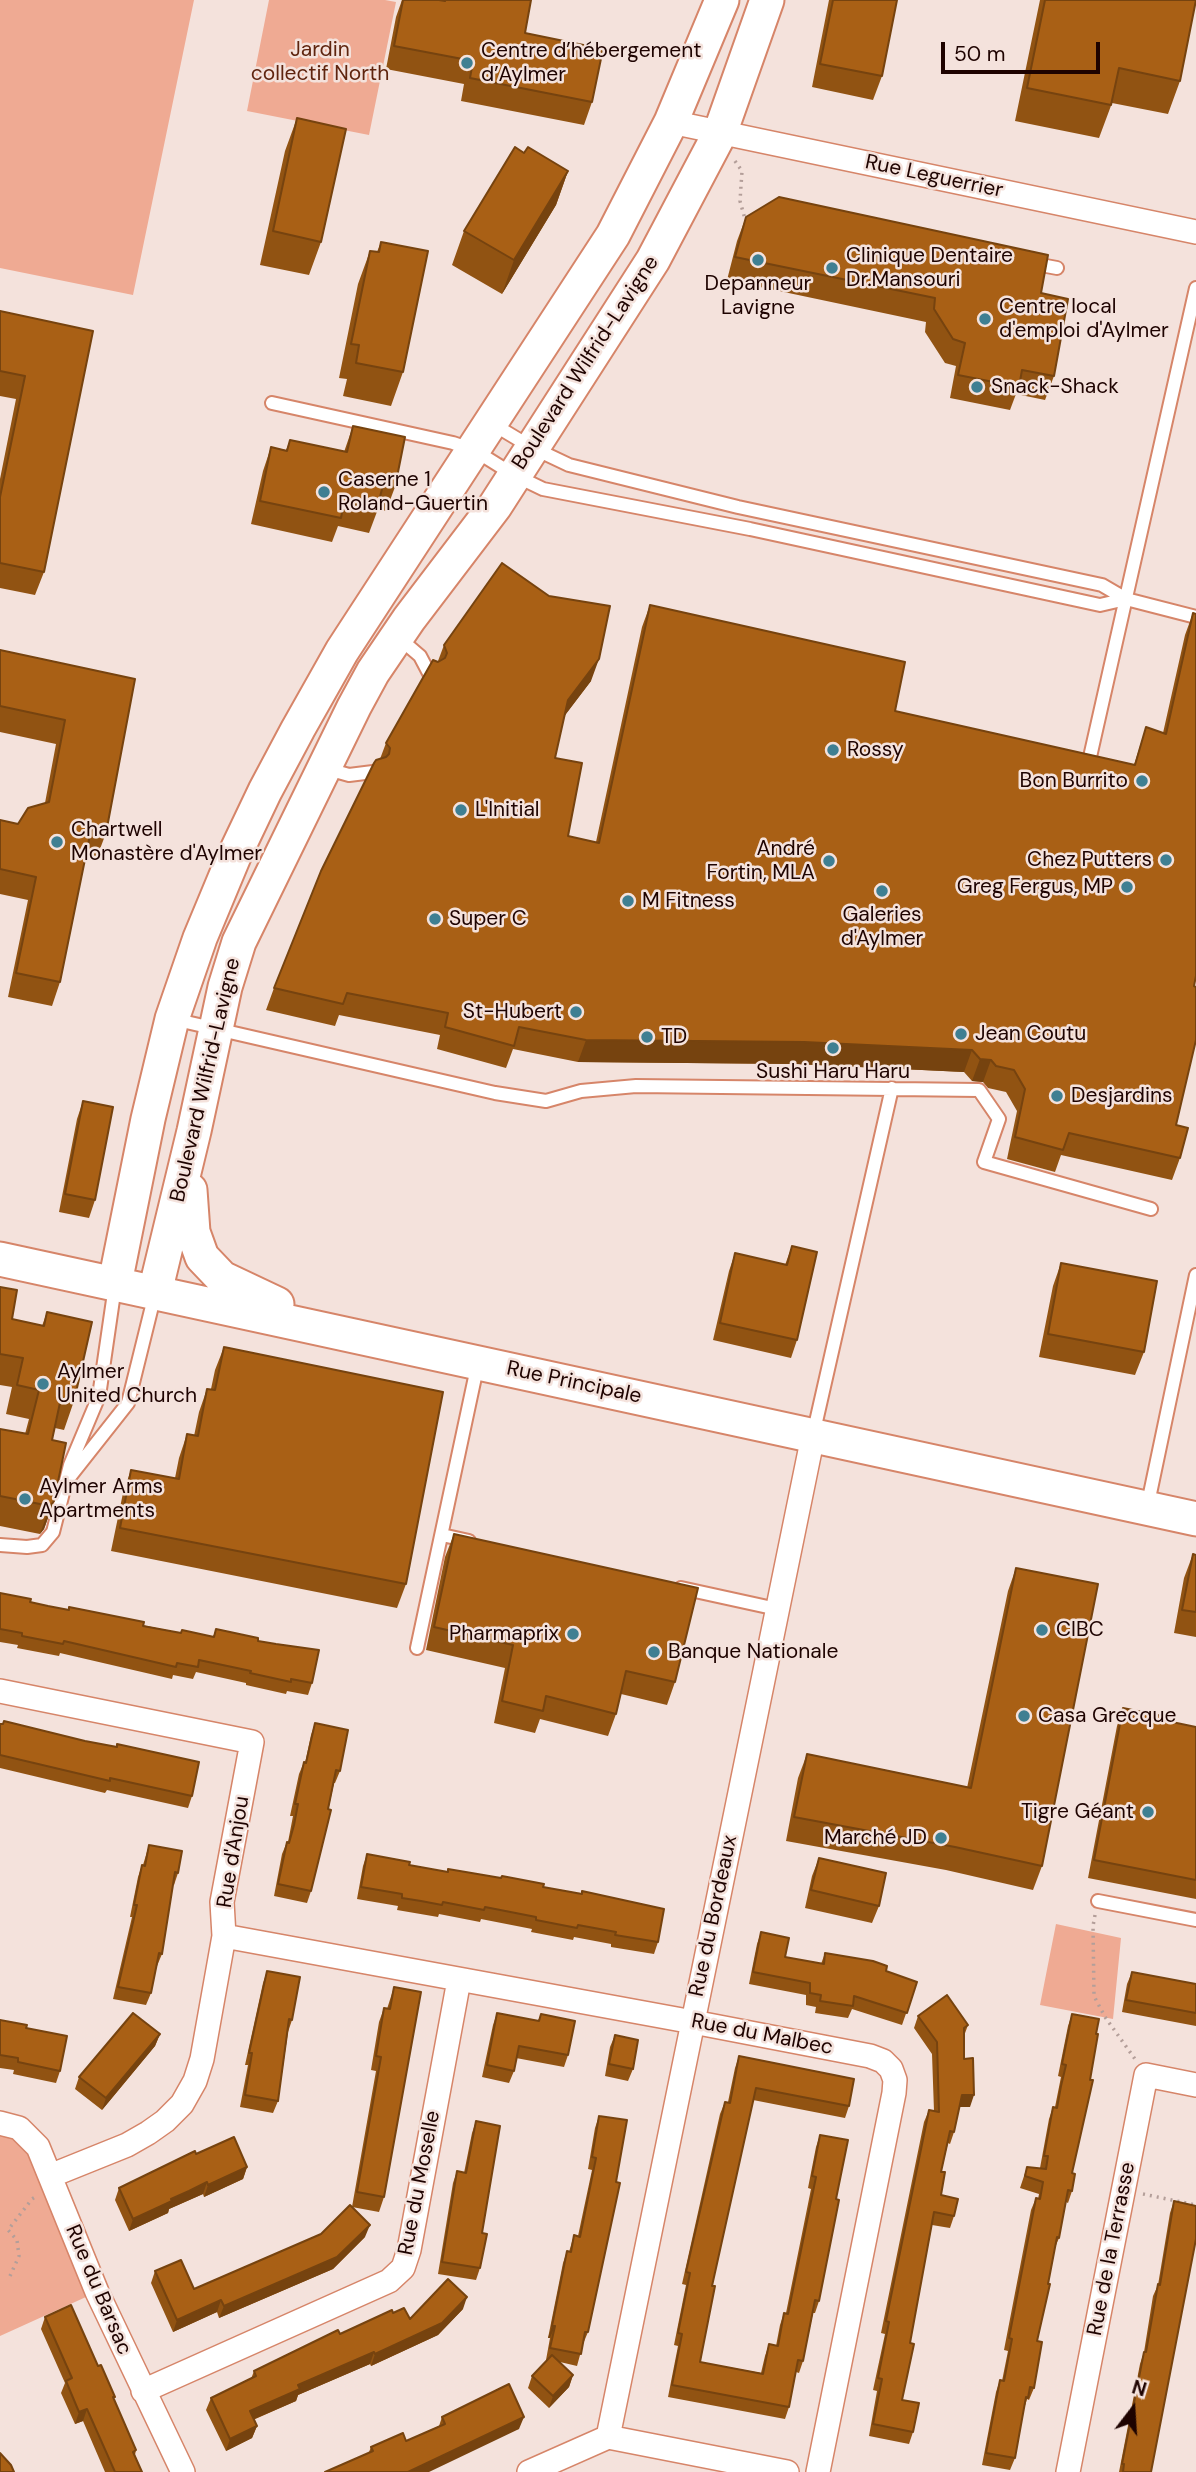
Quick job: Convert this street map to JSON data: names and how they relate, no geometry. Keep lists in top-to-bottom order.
{
  "streets": {
    "main road": ["Boulevard Wilfrid-Lavigne", "Rue Principale"],
    "street": [
      "Rue Leguerrier",
      "Rue d'Anjou",
      "Rue du Bordeaux",
      "Rue du Malbec",
      "Rue du Moselle",
      "Rue de la Terrasse",
      "Rue du Barsac"
    ]
  },
  "crossings": [
    ["Rue Leguerrier", "Boulevard Wilfrid-Lavigne"],
    ["Boulevard Wilfrid-Lavigne", "Rue Principale"],
    ["Rue Principale", "Rue du Bordeaux"],
    ["Rue d'Anjou", "Rue du Malbec"],
    ["Rue d'Anjou", "Rue du Barsac"],
    ["Rue du Bordeaux", "Rue du Malbec"],
    ["Rue du Malbec", "Rue du Moselle"],
    ["Rue du Moselle", "Rue du Barsac"]
  ],
  "parks": ["Jardin collectif North"],
  "places": [
    "Centre d’hébergement d’Aylmer",
    "Depanneur Lavigne",
    "Clinique Dentaire Dr.Mansouri",
    "Centre local d'emploi d'Aylmer",
    "Snack-Shack",
    "Caserne 1 Roland-Guertin",
    "Rossy",
    "Bon Burrito",
    "L'Initial",
    "Chartwell Monastère d'Aylmer",
    "Chez Putters",
    "André Fortin, MLA",
    "Greg Fergus, MP",
    "Galeries d'Aylmer",
    "M Fitness",
    "Super C",
    "St-Hubert",
    "Jean Coutu",
    "TD",
    "Sushi Haru Haru",
    "Desjardins",
    "Aylmer United Church",
    "Aylmer Arms Apartments",
    "CIBC",
    "Pharmaprix",
    "Banque Nationale",
    "Casa Grecque",
    "Tigre Géant",
    "Marché JD"
  ],
  "scale_bar": "50 m",
  "north": "top"
}
